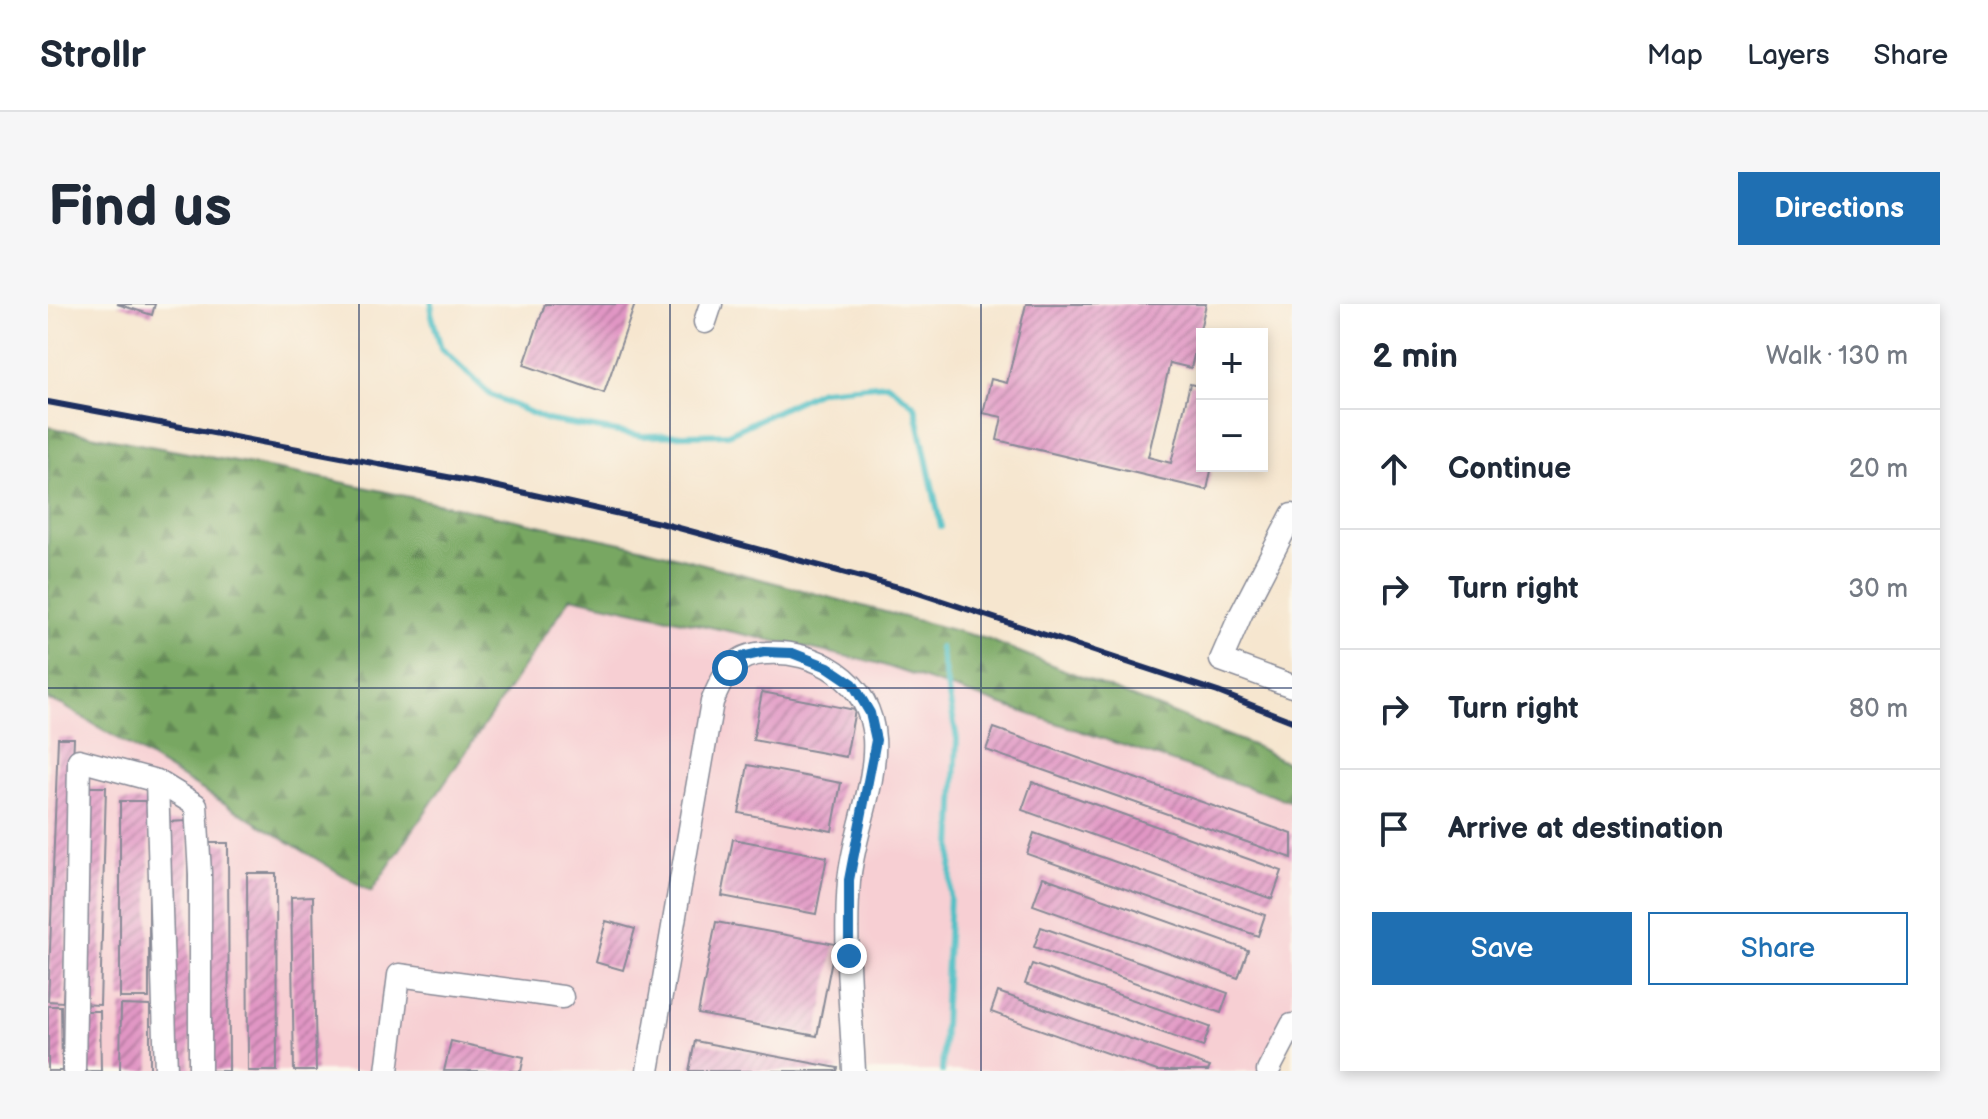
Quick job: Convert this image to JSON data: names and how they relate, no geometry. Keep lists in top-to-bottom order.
{
  "page": {
    "header": "Strollr",
    "nav": ["Map", "Layers", "Share"],
    "buttons": [
      "Directions",
      ["Save", "Share"]
    ],
    "title": "Find us",
    "heading": ["2 min", "Walk · 130 m"],
    "map_buttons": ["+", "−"],
    "list": [
      ["Continue", "20 m"],
      ["Turn right", "30 m"],
      ["Turn right", "80 m"],
      "Arrive at destination"
    ]
  }
}
